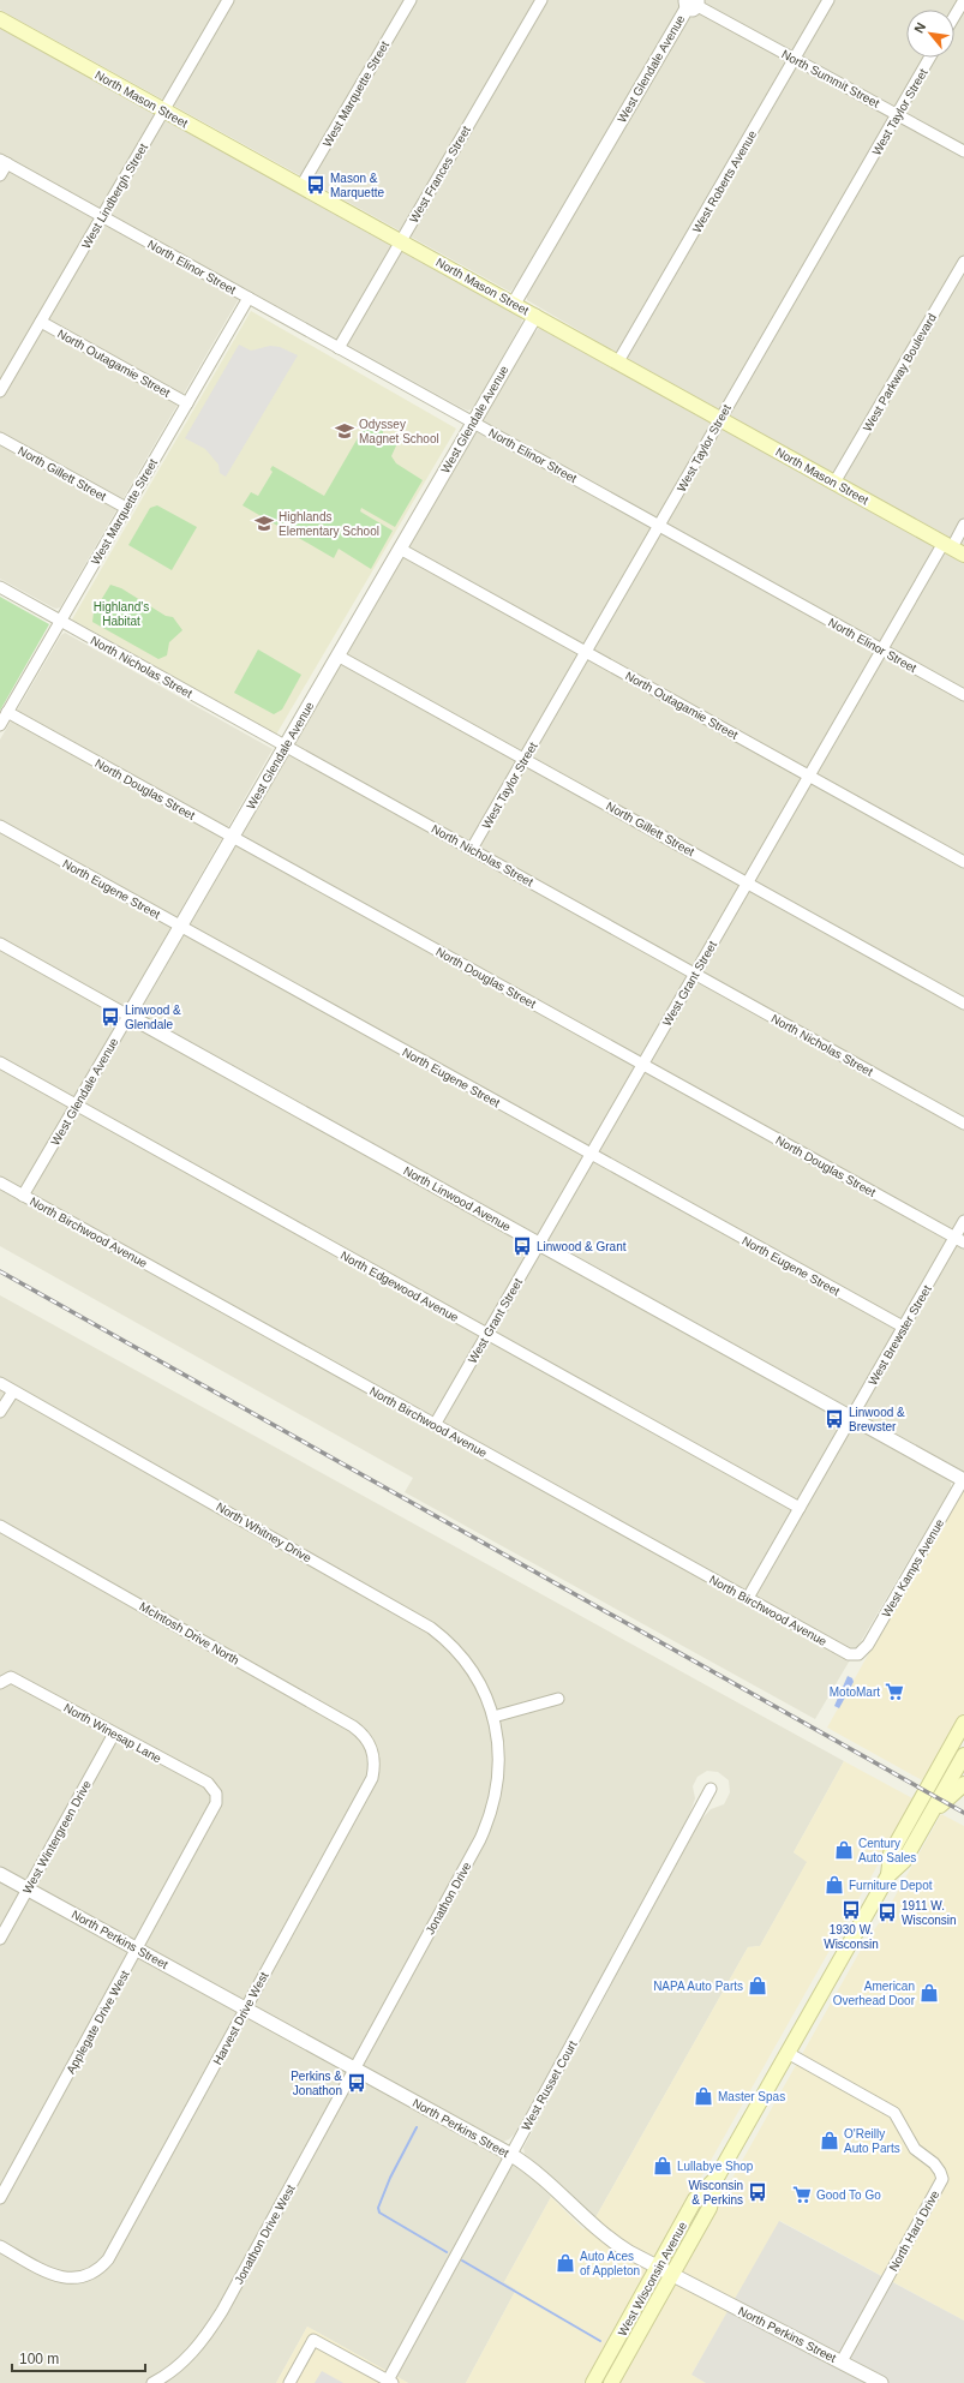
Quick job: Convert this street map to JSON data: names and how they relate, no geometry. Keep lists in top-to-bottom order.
{
  "streets": {
    "main road": ["North Mason Street", "West Wisconsin Avenue"],
    "street": [
      "West Glendale Avenue",
      "North Summit Street",
      "West Marquette Street",
      "West Taylor Street",
      "West Frances Street",
      "West Roberts Avenue",
      "West Lindbergh Street",
      "North Elinor Street",
      "North Outagamie Street",
      "West Parkway Boulevard",
      "North Gillett Street",
      "North Nicholas Street",
      "North Douglas Street",
      "North Eugene Street",
      "West Grant Street",
      "North Linwood Avenue",
      "North Birchwood Avenue",
      "North Edgewood Avenue",
      "West Brewster Street",
      "North Whitney Drive",
      "West Kamps Avenue",
      "McIntosh Drive North",
      "North Winesap Lane",
      "West Wintergreen Drive",
      "Jonathon Drive",
      "North Perkins Street",
      "Harvest Drive West",
      "Applegate Drive West",
      "West Russet Court",
      "North Hard Drive",
      "Jonathon Drive West"
    ]
  },
  "crossings": [
    ["West Glendale Avenue", "North Summit Street"],
    ["West Glendale Avenue", "North Mason Street"],
    ["West Glendale Avenue", "North Elinor Street"],
    ["West Glendale Avenue", "North Outagamie Street"],
    ["West Glendale Avenue", "North Gillett Street"],
    ["West Glendale Avenue", "North Nicholas Street"],
    ["West Glendale Avenue", "North Douglas Street"],
    ["West Glendale Avenue", "North Eugene Street"],
    ["West Glendale Avenue", "North Linwood Avenue"],
    ["West Glendale Avenue", "North Birchwood Avenue"],
    ["West Glendale Avenue", "North Edgewood Avenue"],
    ["North Summit Street", "West Taylor Street"],
    ["North Summit Street", "West Roberts Avenue"],
    ["West Marquette Street", "North Mason Street"],
    ["West Marquette Street", "North Elinor Street"],
    ["West Marquette Street", "North Outagamie Street"],
    ["West Marquette Street", "North Gillett Street"],
    ["West Marquette Street", "North Nicholas Street"],
    ["West Marquette Street", "North Douglas Street"],
    ["North Mason Street", "West Taylor Street"],
    ["North Mason Street", "West Frances Street"],
    ["North Mason Street", "West Roberts Avenue"],
    ["North Mason Street", "West Lindbergh Street"],
    ["North Mason Street", "West Parkway Boulevard"],
    ["North Mason Street", "West Grant Street"],
    ["West Taylor Street", "North Elinor Street"],
    ["West Taylor Street", "North Outagamie Street"],
    ["West Taylor Street", "North Gillett Street"],
    ["West Taylor Street", "North Nicholas Street"],
    ["West Frances Street", "North Elinor Street"],
    ["West Lindbergh Street", "North Elinor Street"],
    ["West Lindbergh Street", "North Outagamie Street"],
    ["North Elinor Street", "West Grant Street"],
    ["North Outagamie Street", "West Grant Street"],
    ["North Gillett Street", "West Grant Street"],
    ["North Nicholas Street", "West Grant Street"],
    ["North Douglas Street", "West Grant Street"],
    ["North Douglas Street", "West Brewster Street"],
    ["North Eugene Street", "West Grant Street"],
    ["North Eugene Street", "West Brewster Street"],
    ["West Grant Street", "North Linwood Avenue"],
    ["West Grant Street", "North Birchwood Avenue"],
    ["West Grant Street", "North Edgewood Avenue"],
    ["North Linwood Avenue", "West Brewster Street"],
    ["North Linwood Avenue", "West Kamps Avenue"],
    ["North Birchwood Avenue", "West Brewster Street"],
    ["North Birchwood Avenue", "West Kamps Avenue"],
    ["North Edgewood Avenue", "West Brewster Street"],
    ["North Whitney Drive", "Jonathon Drive"],
    ["McIntosh Drive North", "Harvest Drive West"],
    ["North Winesap Lane", "West Wintergreen Drive"],
    ["North Winesap Lane", "Applegate Drive West"],
    ["West Wintergreen Drive", "North Perkins Street"],
    ["Jonathon Drive", "North Perkins Street"],
    ["Jonathon Drive", "Jonathon Drive West"],
    ["North Perkins Street", "Harvest Drive West"],
    ["North Perkins Street", "Applegate Drive West"],
    ["North Perkins Street", "West Russet Court"],
    ["North Perkins Street", "North Hard Drive"],
    ["North Perkins Street", "Jonathon Drive West"],
    ["North Perkins Street", "West Wisconsin Avenue"],
    ["North Hard Drive", "West Wisconsin Avenue"]
  ],
  "parks": ["Highland's Habitat"],
  "places": {
    "bus stop": [
      "Mason & Marquette",
      "Linwood & Glendale",
      "Linwood & Grant",
      "Linwood & Brewster",
      "1930 W. Wisconsin",
      "1911 W. Wisconsin",
      "Perkins & Jonathon",
      "Wisconsin & Perkins"
    ],
    "school or university": ["Odyssey Magnet School", "Highlands Elementary School"],
    "supermarket": ["MotoMart", "Good To Go"],
    "shop": [
      "Century Auto Sales",
      "Furniture Depot",
      "NAPA Auto Parts",
      "American Overhead Door",
      "Master Spas",
      "O'Reilly Auto Parts",
      "Lullabye Shop",
      "Auto Aces of Appleton"
    ]
  },
  "scale_bar": "100 m",
  "north": "top left"
}
